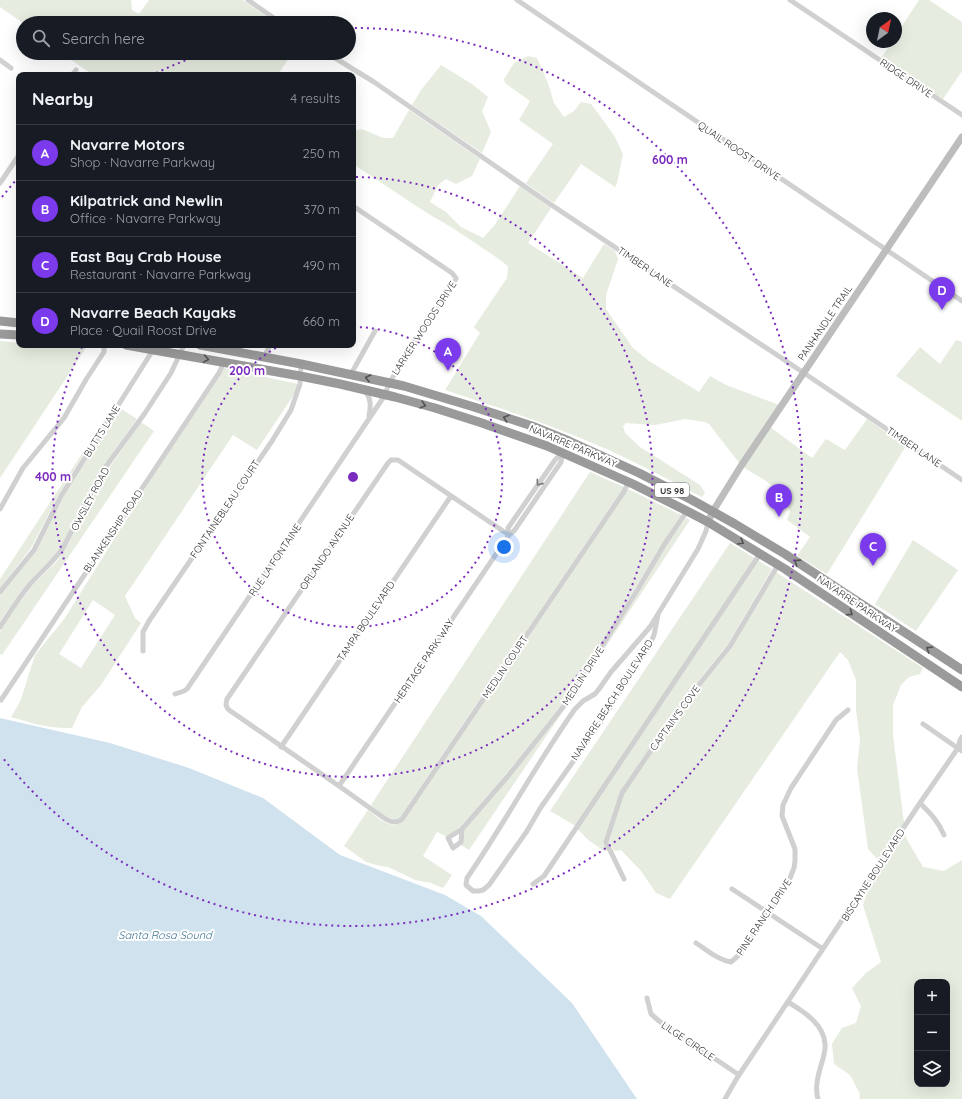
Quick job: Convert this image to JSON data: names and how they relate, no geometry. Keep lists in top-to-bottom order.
{
  "streets": {
    "highway": ["NAVARRE PARKWAY", "US 98"],
    "street": [
      "RIDGE DRIVE",
      "QUAIL ROOST DRIVE",
      "TIMBER LANE",
      "PANHANDLE TRAIL",
      "LARKER WOODS DRIVE",
      "BUTTS LANE",
      "OWSLEY ROAD",
      "FONTAINEBLEAU COURT",
      "BLANKENSHIP ROAD",
      "ORLANDO AVENUE",
      "RUE LA FONTAINE",
      "TAMPA BOULEVARD",
      "HERITAGE PARK WAY",
      "MEDLIN COURT",
      "MEDLIN DRIVE",
      "NAVARRE BEACH BOULEVARD",
      "CAPTAIN'S COVE",
      "BISCAYNE BOULEVARD",
      "PINE RANCH DRIVE",
      "LILGE CIRCLE"
    ]
  },
  "crossings": [
    ["QUAIL ROOST DRIVE", "PANHANDLE TRAIL"],
    ["TIMBER LANE", "PANHANDLE TRAIL"],
    ["PANHANDLE TRAIL", "NAVARRE PARKWAY"],
    ["LARKER WOODS DRIVE", "NAVARRE PARKWAY"],
    ["LARKER WOODS DRIVE", "RUE LA FONTAINE"],
    ["BUTTS LANE", "NAVARRE PARKWAY"],
    ["NAVARRE PARKWAY", "OWSLEY ROAD"],
    ["NAVARRE PARKWAY", "FONTAINEBLEAU COURT"],
    ["NAVARRE PARKWAY", "BLANKENSHIP ROAD"],
    ["NAVARRE PARKWAY", "RUE LA FONTAINE"],
    ["NAVARRE PARKWAY", "HERITAGE PARK WAY"],
    ["NAVARRE PARKWAY", "MEDLIN COURT"],
    ["NAVARRE PARKWAY", "MEDLIN DRIVE"],
    ["NAVARRE PARKWAY", "CAPTAIN'S COVE"],
    ["ORLANDO AVENUE", "TAMPA BOULEVARD"],
    ["ORLANDO AVENUE", "HERITAGE PARK WAY"],
    ["HERITAGE PARK WAY", "MEDLIN COURT"],
    ["BISCAYNE BOULEVARD", "LILGE CIRCLE"]
  ],
  "water": ["Santa Rosa Sound"],
  "north": "top right",
  "page": {
    "search": "Search here",
    "heading": ["Nearby", "4 results"],
    "list": [
      {
        "mark": "A",
        "name": "Navarre Motors",
        "note": "Shop · Navarre Parkway",
        "value": "250 m"
      },
      {
        "mark": "B",
        "name": "Kilpatrick and Newlin",
        "note": "Office · Navarre Parkway",
        "value": "370 m"
      },
      {
        "mark": "C",
        "name": "East Bay Crab House",
        "note": "Restaurant · Navarre Parkway",
        "value": "490 m"
      },
      {
        "mark": "D",
        "name": "Navarre Beach Kayaks",
        "note": "Place · Quail Roost Drive",
        "value": "660 m"
      }
    ],
    "pins": [
      "D",
      "A",
      "B",
      "C"
    ],
    "map_buttons": ["+", "−"]
  },
  "rings": ["600 m", "200 m", "400 m"]
}
